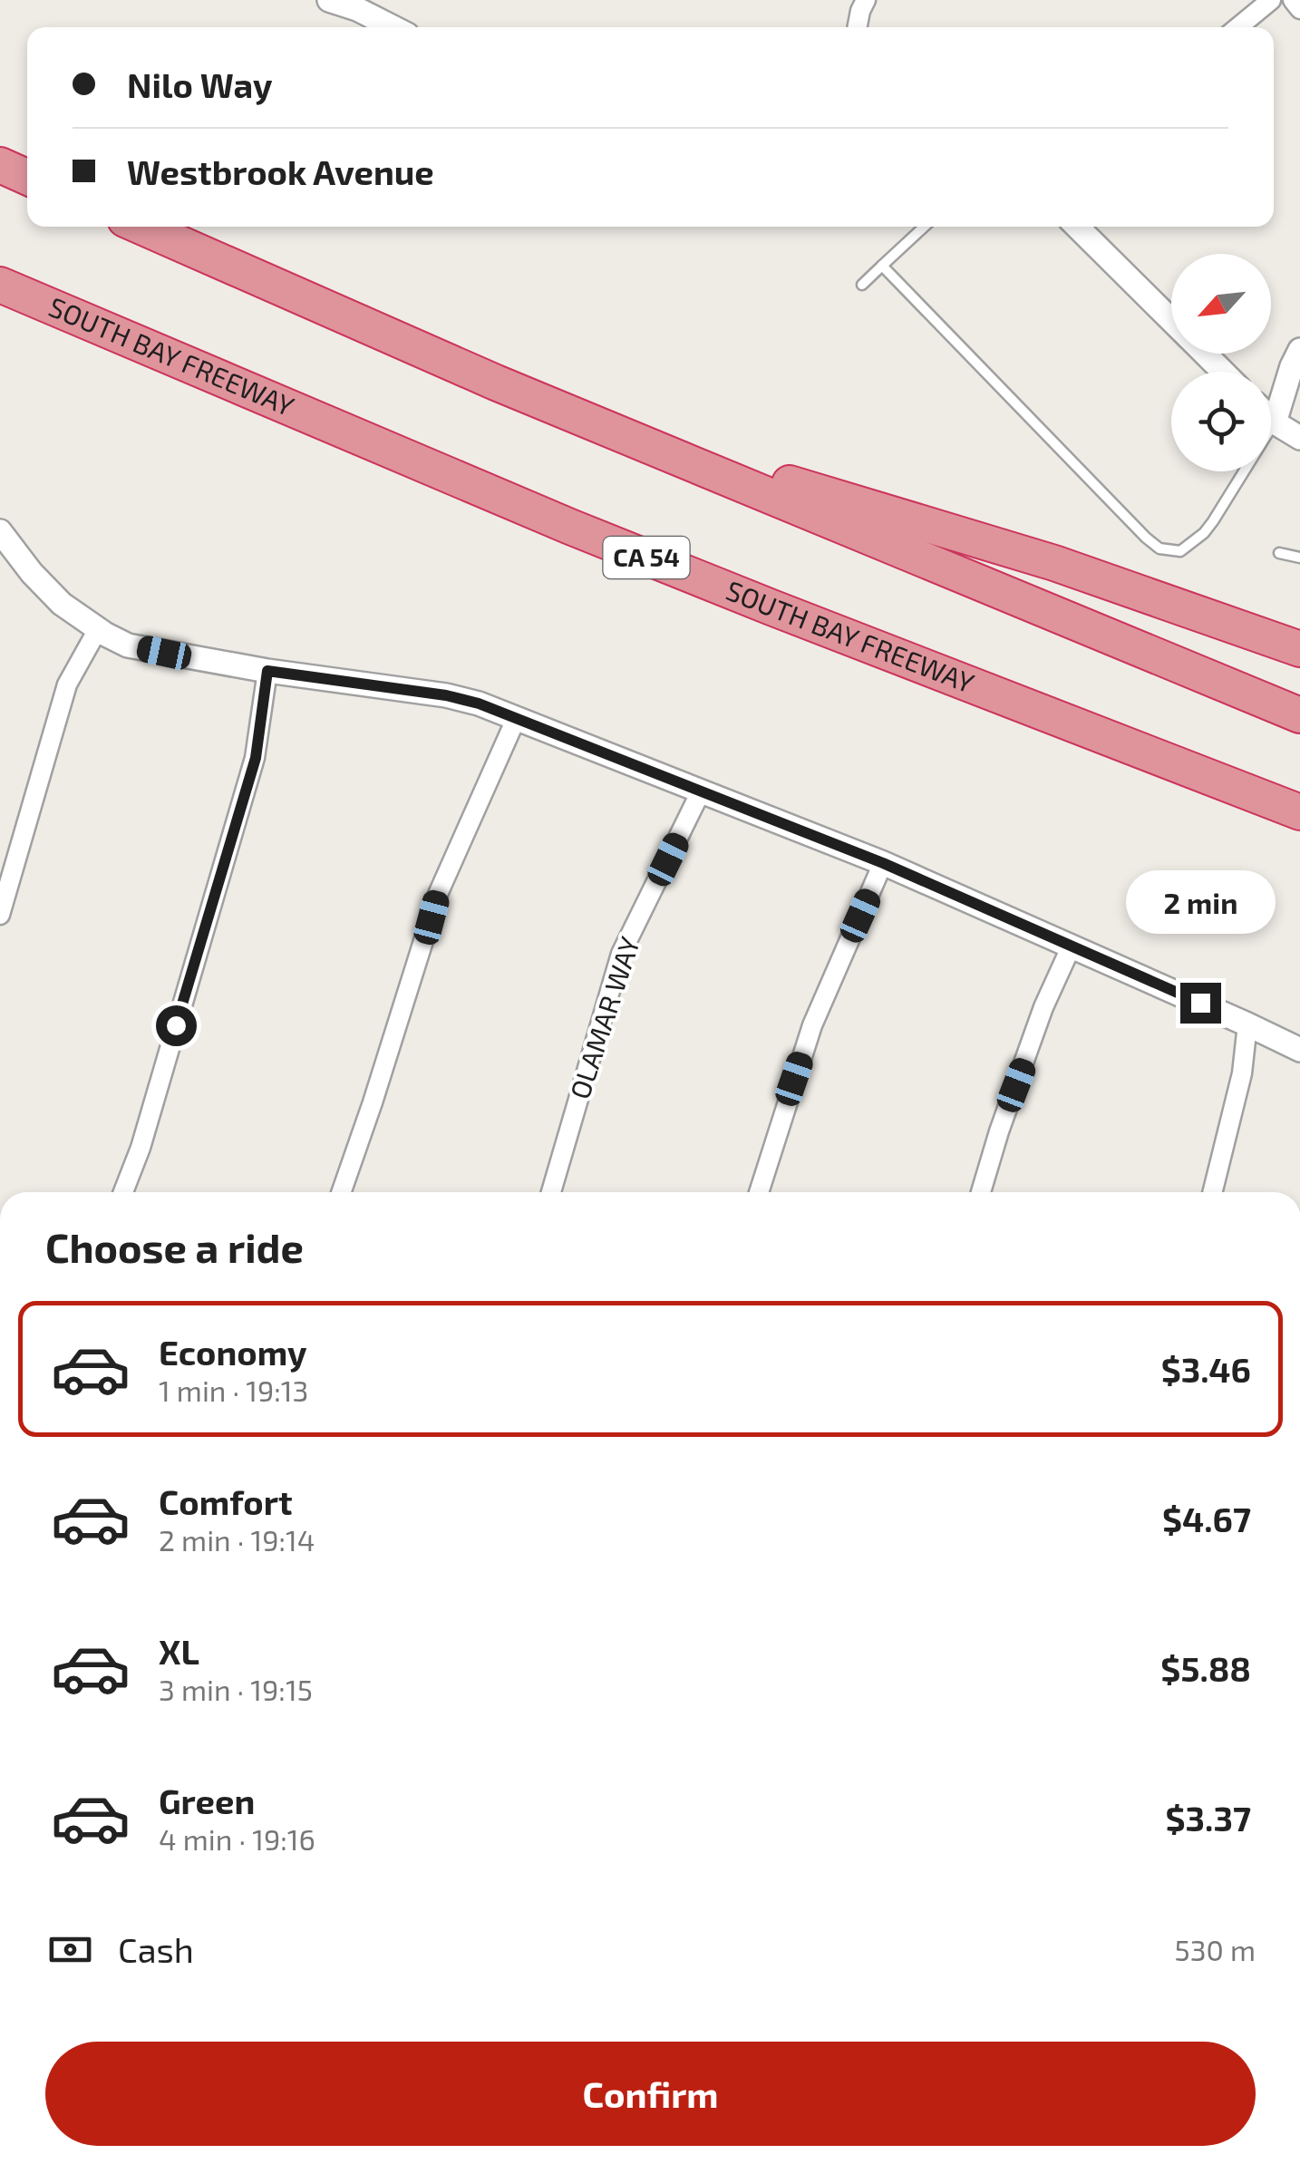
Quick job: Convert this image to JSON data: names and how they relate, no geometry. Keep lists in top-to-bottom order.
{
  "streets": {
    "highway": ["SOUTH BAY FREEWAY", "CA 54"],
    "street": ["OLAMAR WAY"]
  },
  "north": "bottom left",
  "page": {
    "banner": ["Nilo Way", "Westbrook Avenue"],
    "bubble": "2 min",
    "heading": "Choose a ride",
    "list": [
      {
        "name": "Economy",
        "note": "1 min · 19:13",
        "value": "$3.46"
      },
      {
        "name": "Comfort",
        "note": "2 min · 19:14",
        "value": "$4.67"
      },
      {
        "name": "XL",
        "note": "3 min · 19:15",
        "value": "$5.88"
      },
      {
        "name": "Green",
        "note": "4 min · 19:16",
        "value": "$3.37"
      }
    ],
    "pay": ["Cash", "530 m"],
    "buttons": "Confirm"
  }
}
